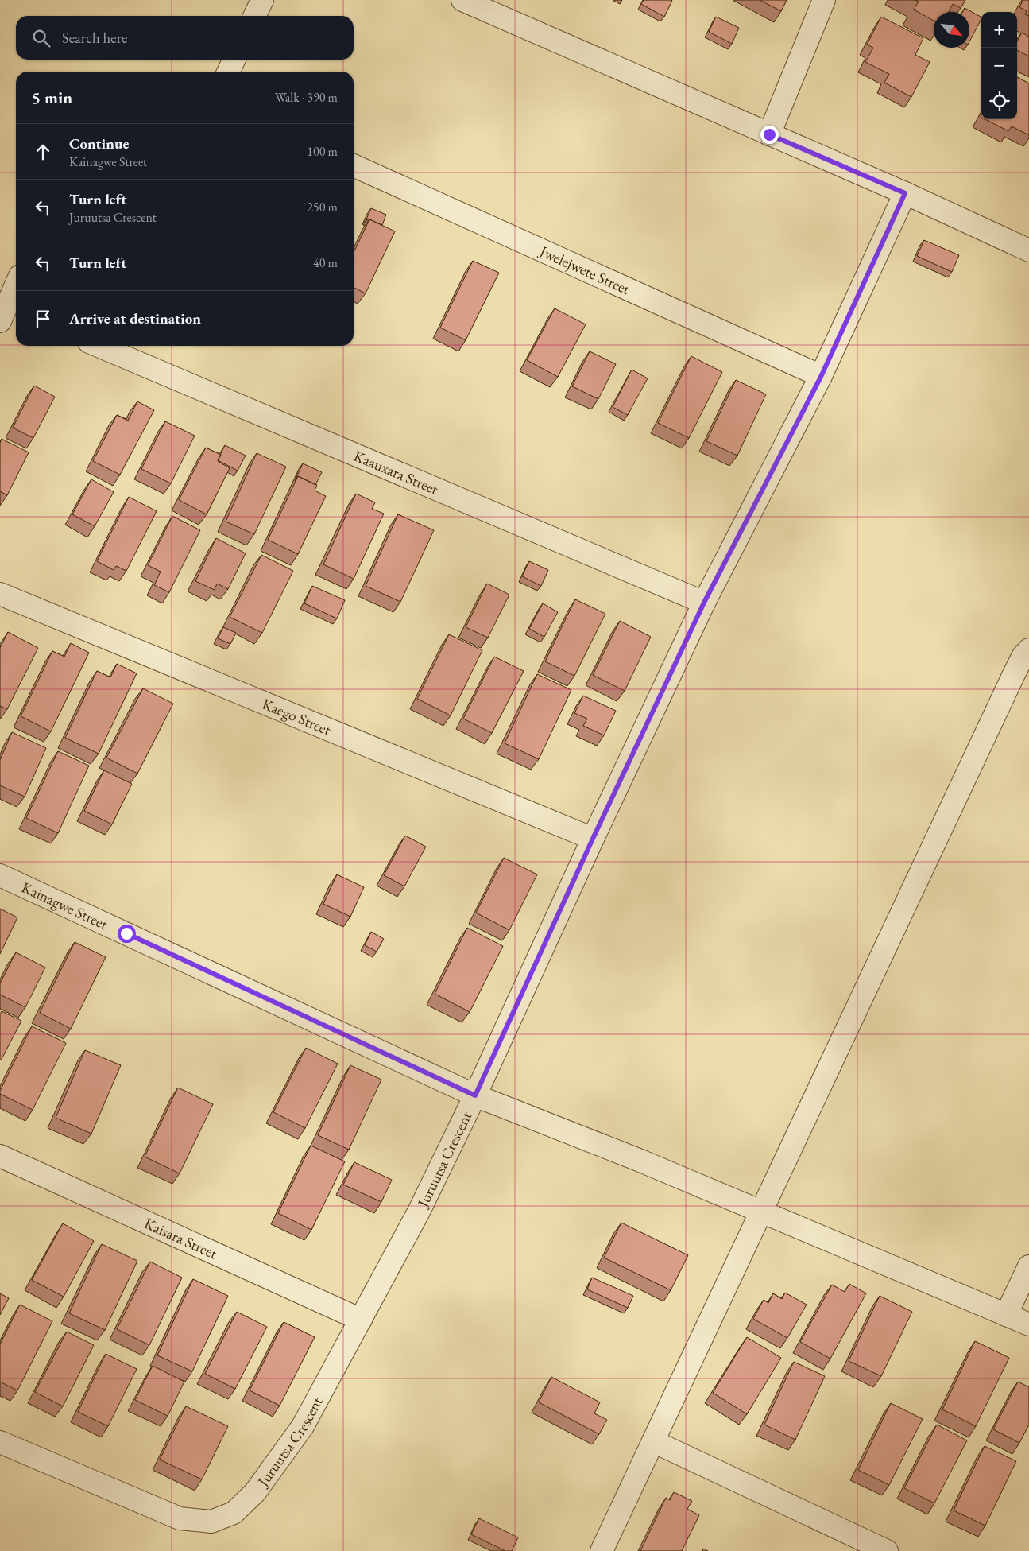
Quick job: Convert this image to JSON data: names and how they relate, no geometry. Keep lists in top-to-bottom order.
{
  "streets": {
    "street": [
      "Jwelejwete Street",
      "Kaauxara Street",
      "Kaego Street",
      "Kainagwe Street",
      "Juruutsa Crescent",
      "Kaisara Street"
    ]
  },
  "crossings": [
    ["Jwelejwete Street", "Juruutsa Crescent"],
    ["Kaauxara Street", "Juruutsa Crescent"],
    ["Kaego Street", "Juruutsa Crescent"],
    ["Kainagwe Street", "Juruutsa Crescent"],
    ["Juruutsa Crescent", "Kaisara Street"]
  ],
  "north": "bottom right",
  "page": {
    "map_buttons": ["+", "−"],
    "search": "Search here",
    "heading": ["5 min", "Walk · 390 m"],
    "list": [
      ["Continue", "Kainagwe Street", "100 m"],
      ["Turn left", "Juruutsa Crescent", "250 m"],
      ["Turn left", "40 m"],
      "Arrive at destination"
    ]
  }
}
